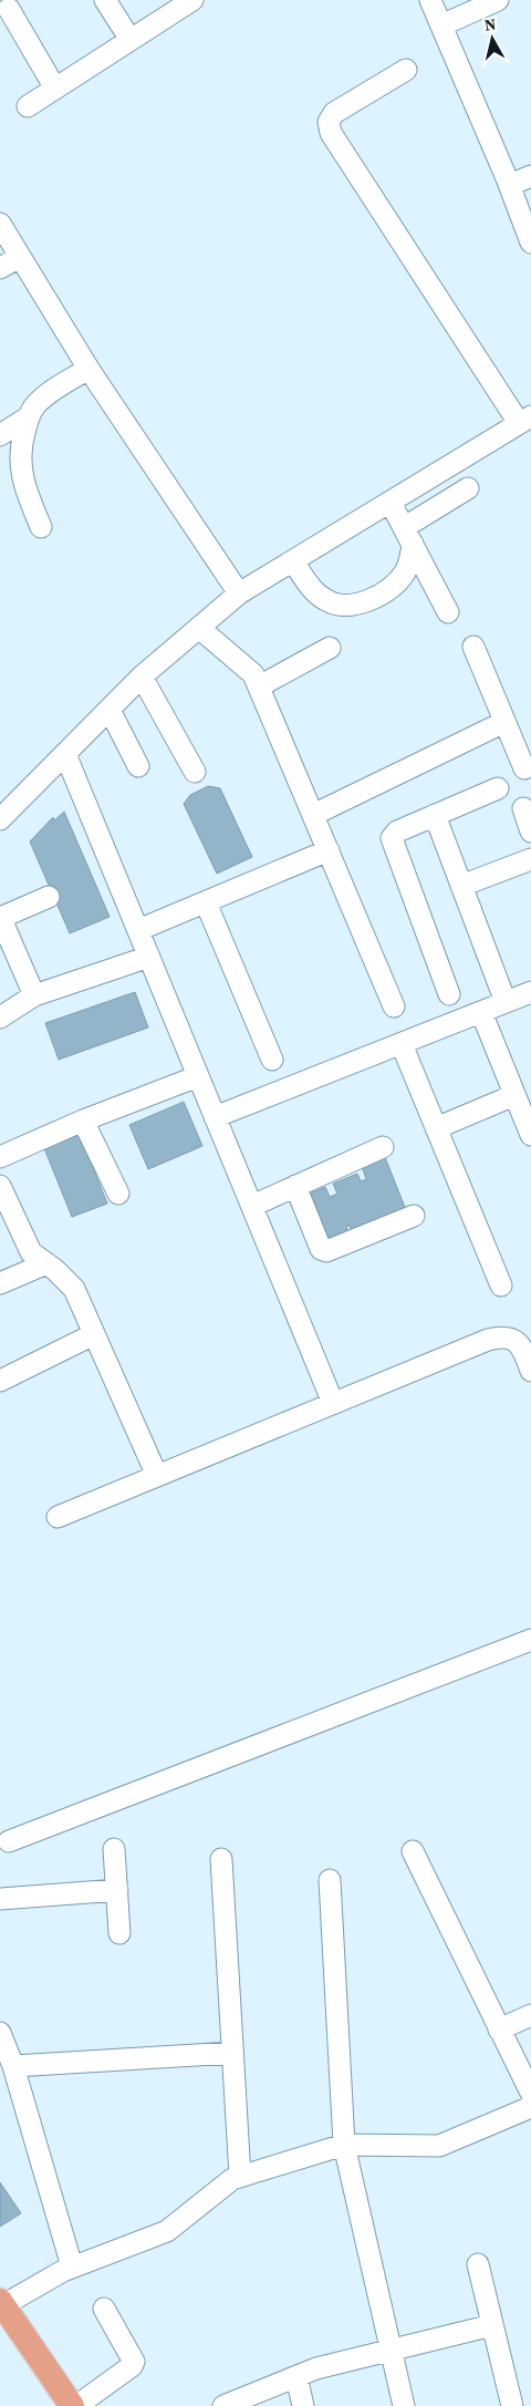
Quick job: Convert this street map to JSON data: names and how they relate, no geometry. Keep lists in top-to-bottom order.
{
  "north": "top"
}
